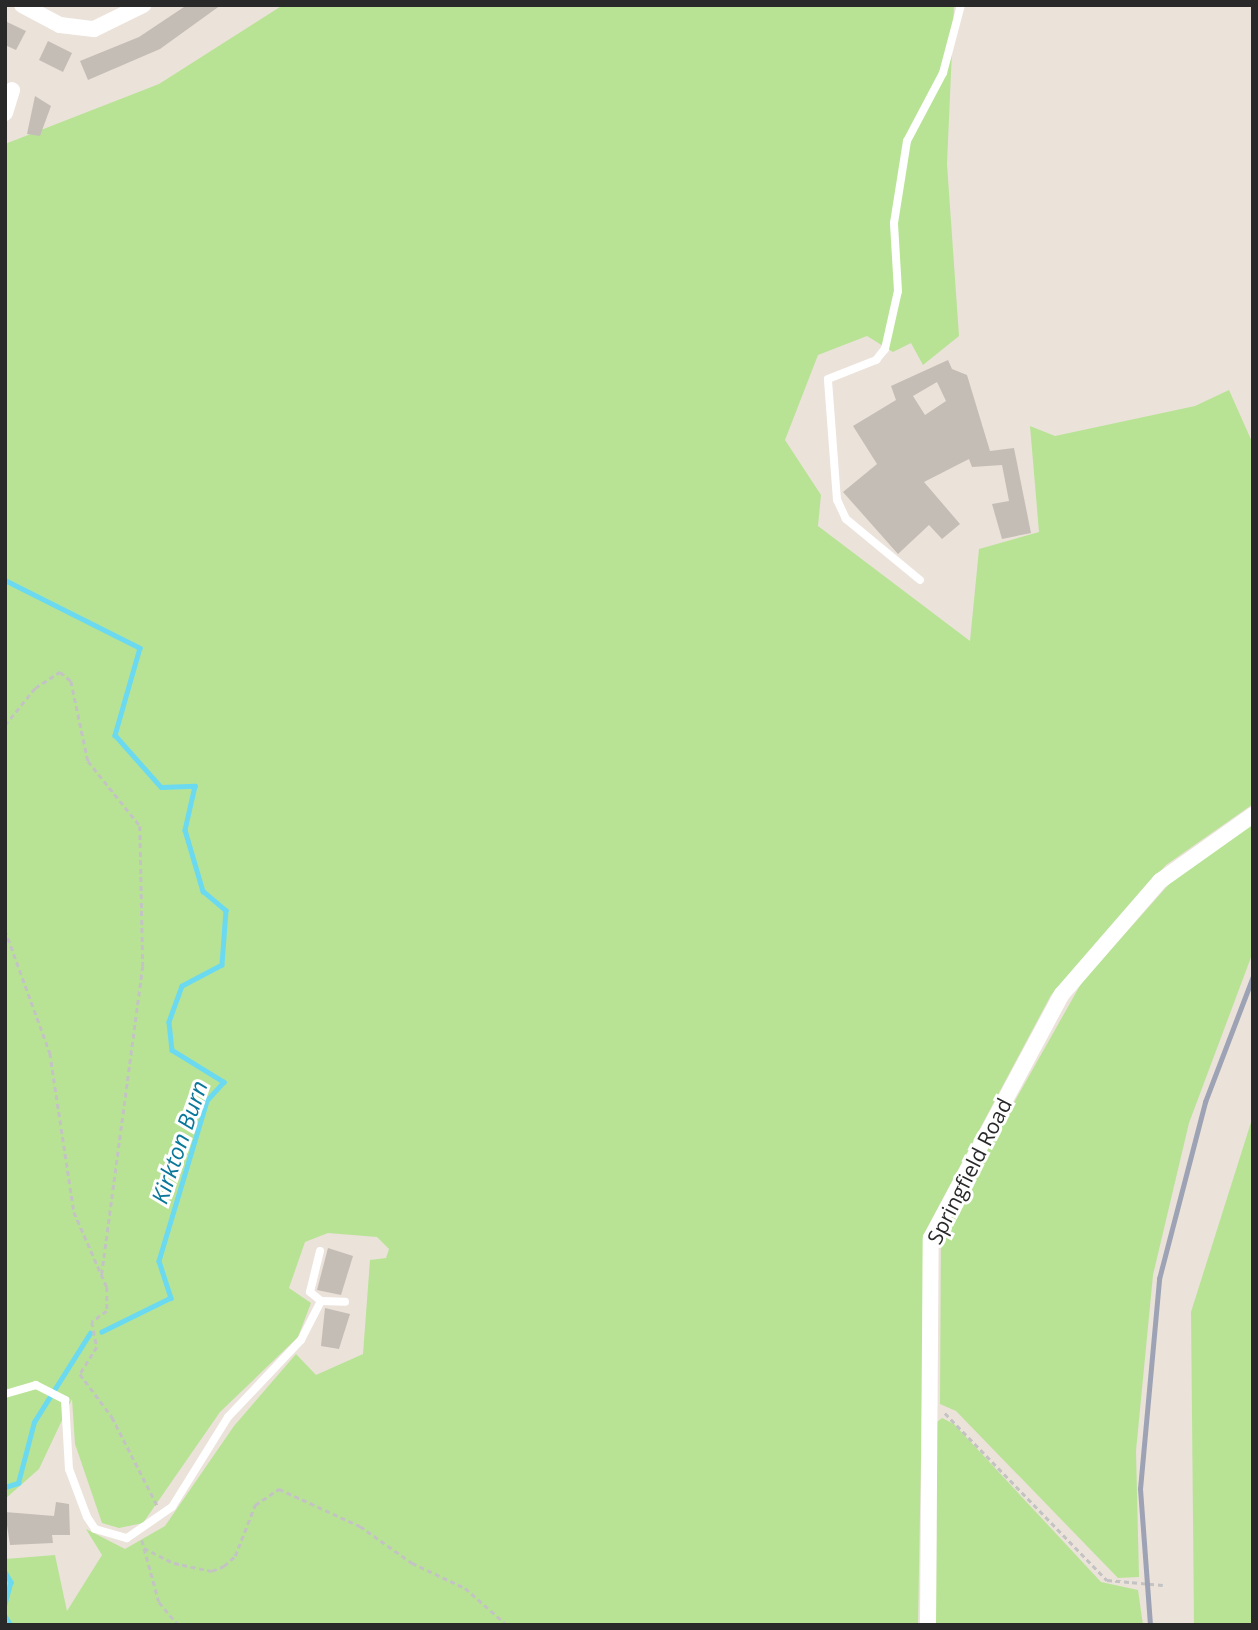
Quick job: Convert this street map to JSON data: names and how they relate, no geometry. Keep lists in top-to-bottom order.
{
  "streets": {
    "street": ["Springfield Road"]
  },
  "water": ["Kirkton Burn"]
}
